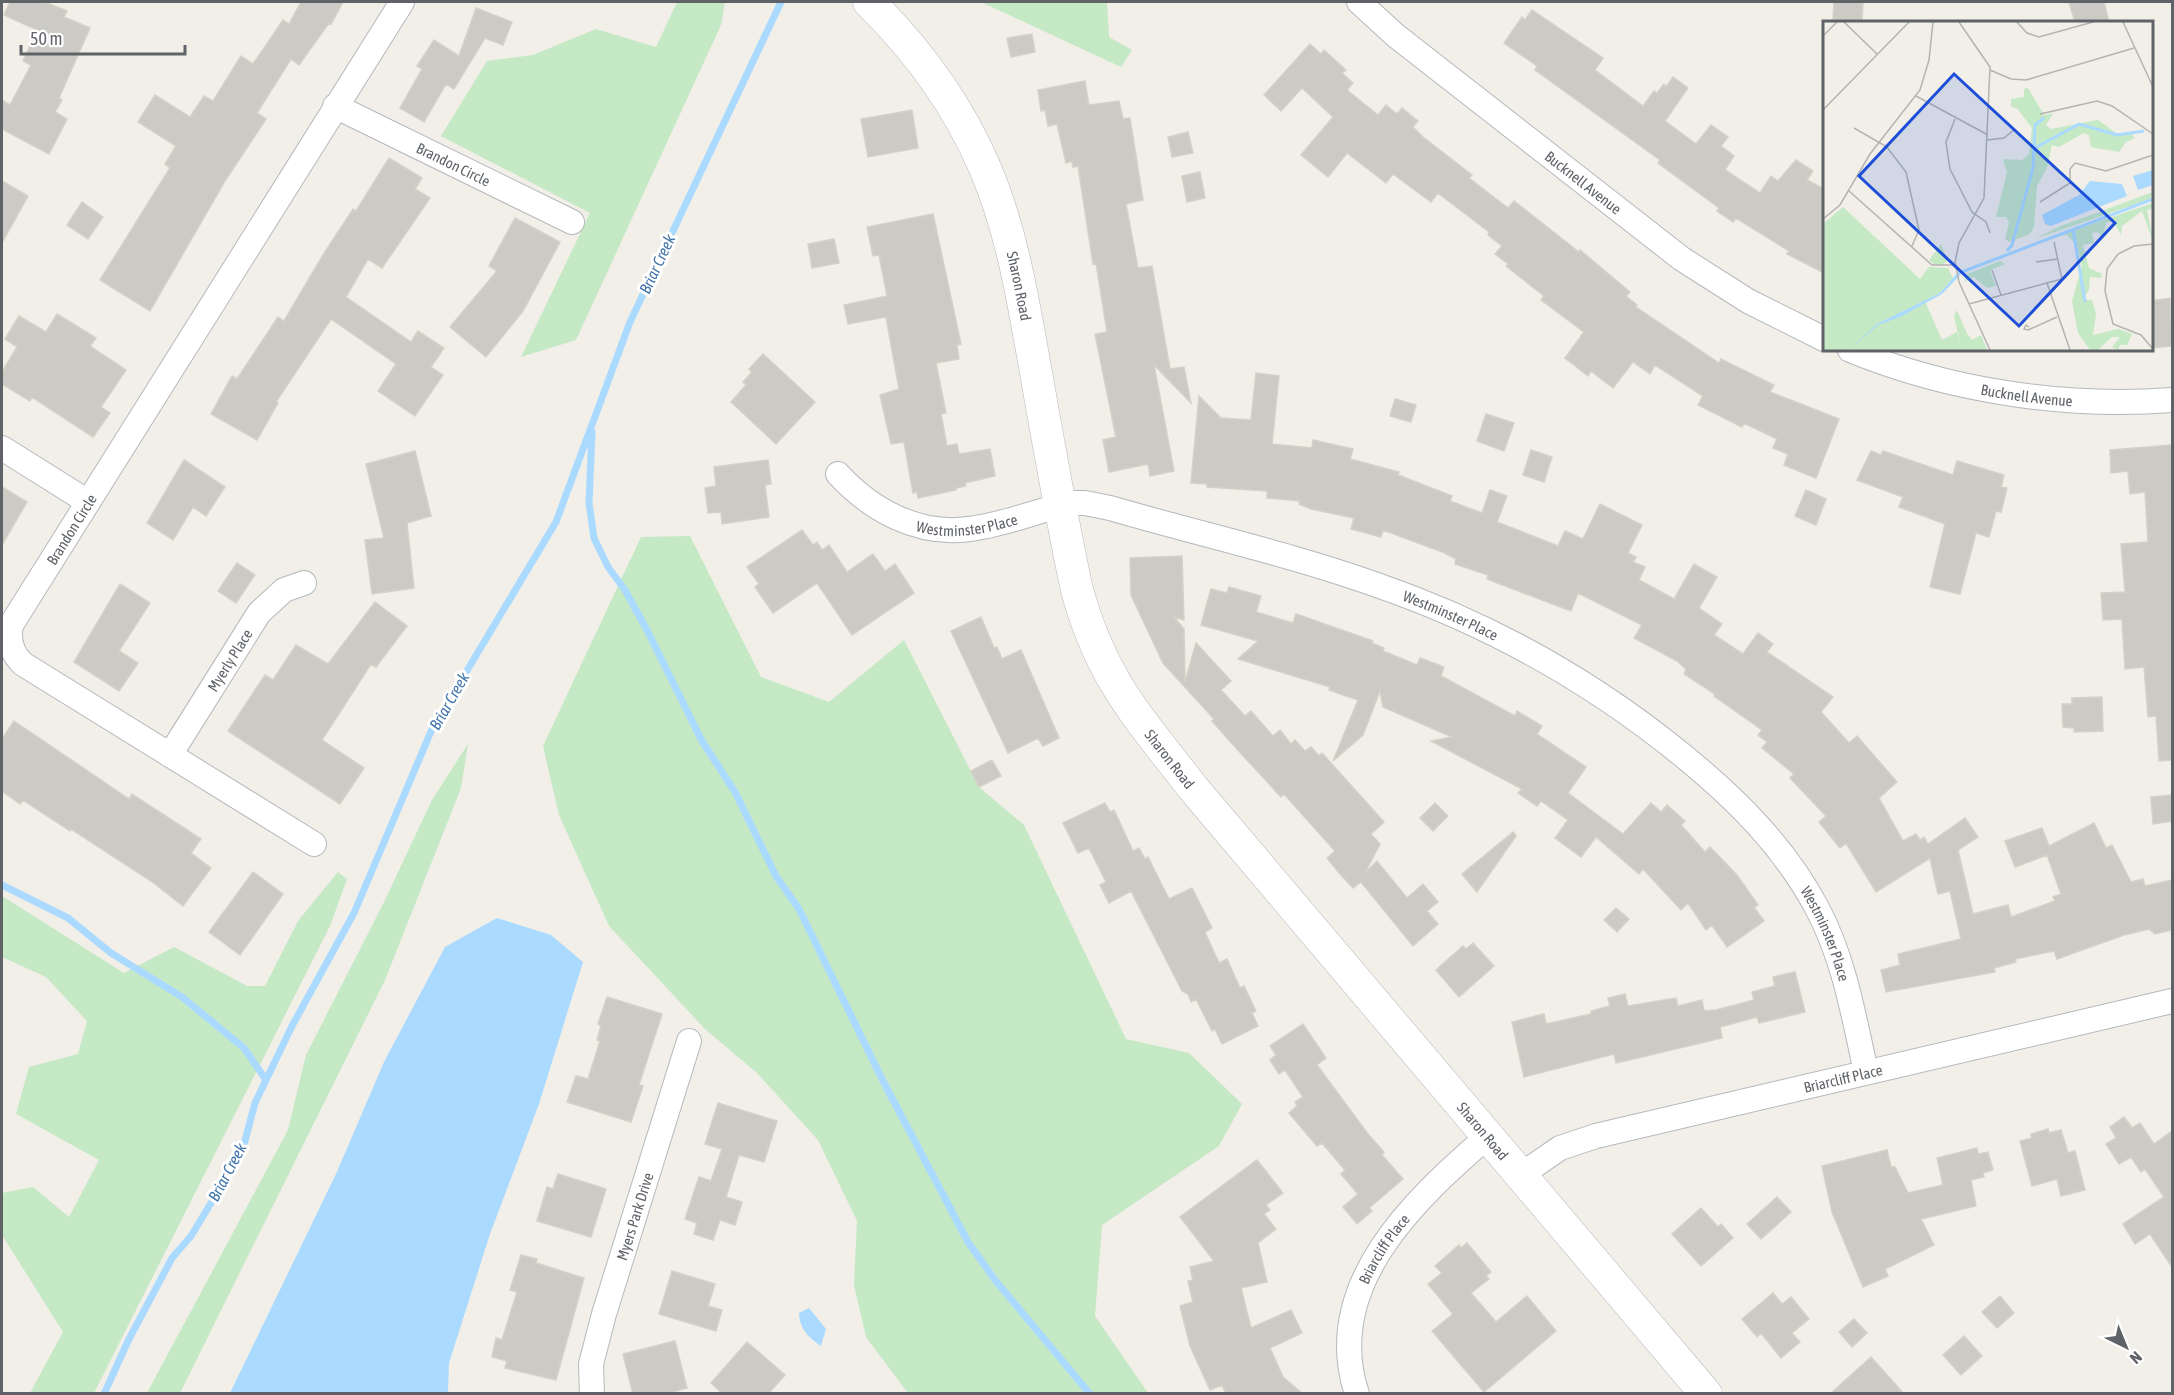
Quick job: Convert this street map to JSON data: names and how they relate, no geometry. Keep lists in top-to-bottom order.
{
  "streets": {
    "street": [
      "Brandon Circle",
      "Bucknell Avenue",
      "Sharon Road",
      "Westminster Place",
      "Myerly Place",
      "Briarcliff Place",
      "Myers Park Drive"
    ]
  },
  "crossings": [
    ["Brandon Circle", "Myerly Place"],
    ["Sharon Road", "Westminster Place"],
    ["Sharon Road", "Briarcliff Place"],
    ["Westminster Place", "Briarcliff Place"]
  ],
  "water": ["Briar Creek"],
  "scale_bar": "50 m",
  "north": "bottom right"
}
